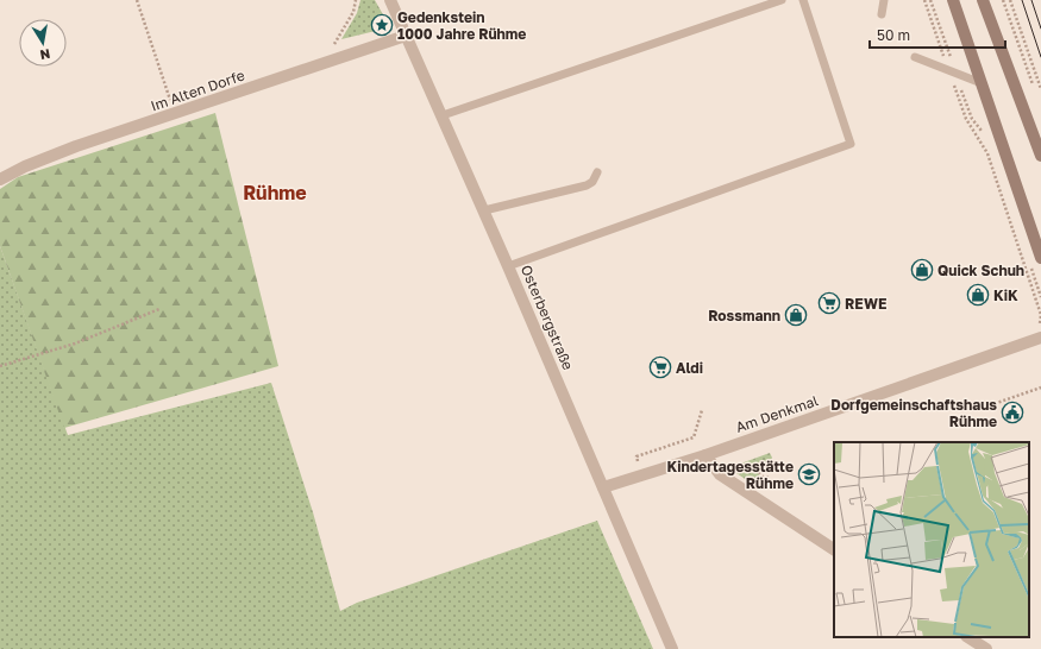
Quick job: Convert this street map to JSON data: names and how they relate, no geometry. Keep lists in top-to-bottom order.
{
  "streets": {
    "street": ["Im Alten Dorfe", "Osterbergstraße", "Am Denkmal"]
  },
  "crossings": [
    ["Im Alten Dorfe", "Osterbergstraße"],
    ["Osterbergstraße", "Am Denkmal"]
  ],
  "districts": ["Rühme"],
  "places": {
    "place": ["Gedenkstein 1000 Jahre Rühme"],
    "shop": ["Quick Schuh", "KiK", "Rossmann"],
    "supermarket": ["REWE", "Aldi"],
    "public building": ["Dorfgemeinschaftshaus Rühme"],
    "school or university": ["Kindertagesstätte Rühme"]
  },
  "scale_bar": "50 m",
  "north": "bottom"
}
